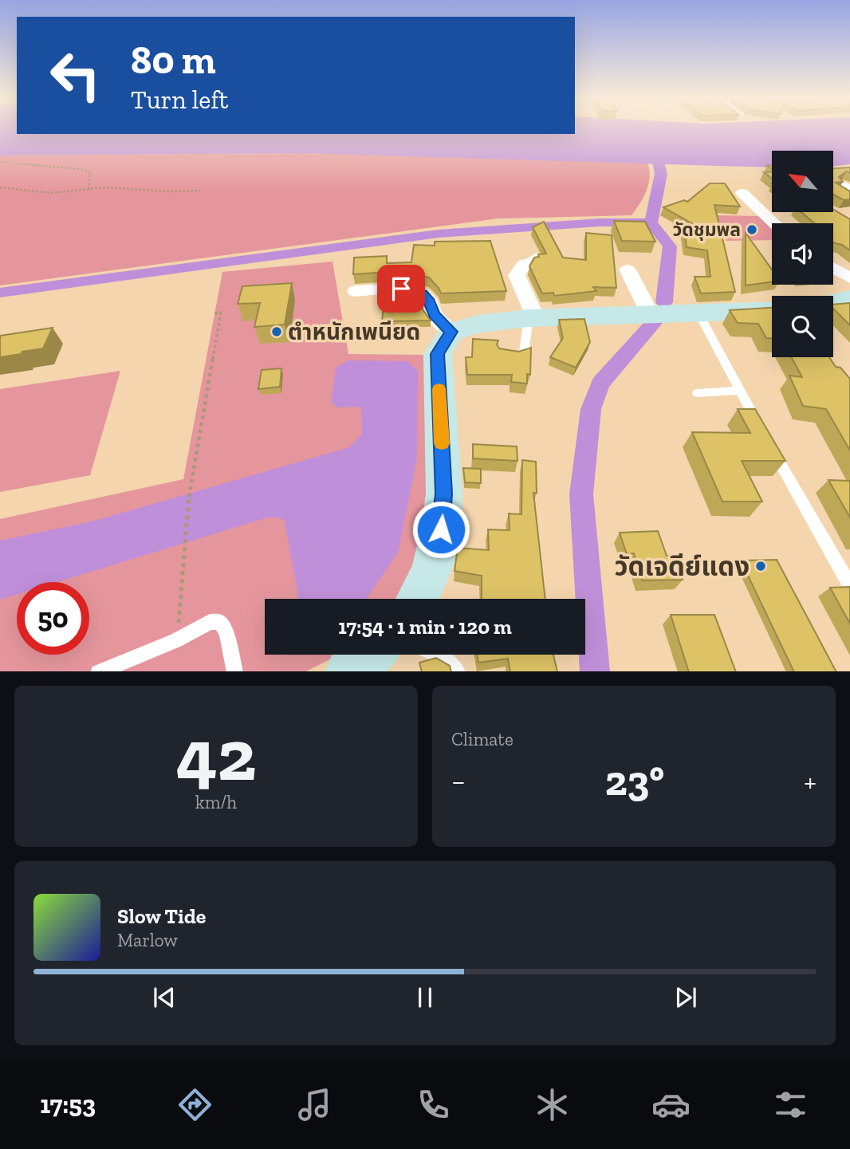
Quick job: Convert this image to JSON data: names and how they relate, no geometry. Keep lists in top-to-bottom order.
{
  "places": ["วัดชุมพล", "ตำหนักเพนียด", "วัดเจดีย์แดง"],
  "north": "top left",
  "page": {
    "turn": ["80 m", "Turn left"],
    "limit": "50",
    "trip": "17:54 · 1 min · 120 m",
    "tile": [
      ["42", "km/h"],
      "Climate"
    ],
    "heat": ["−", "23°", "+"],
    "song": ["Slow Tide", "Marlow"],
    "tabs": "17:53"
  }
}
